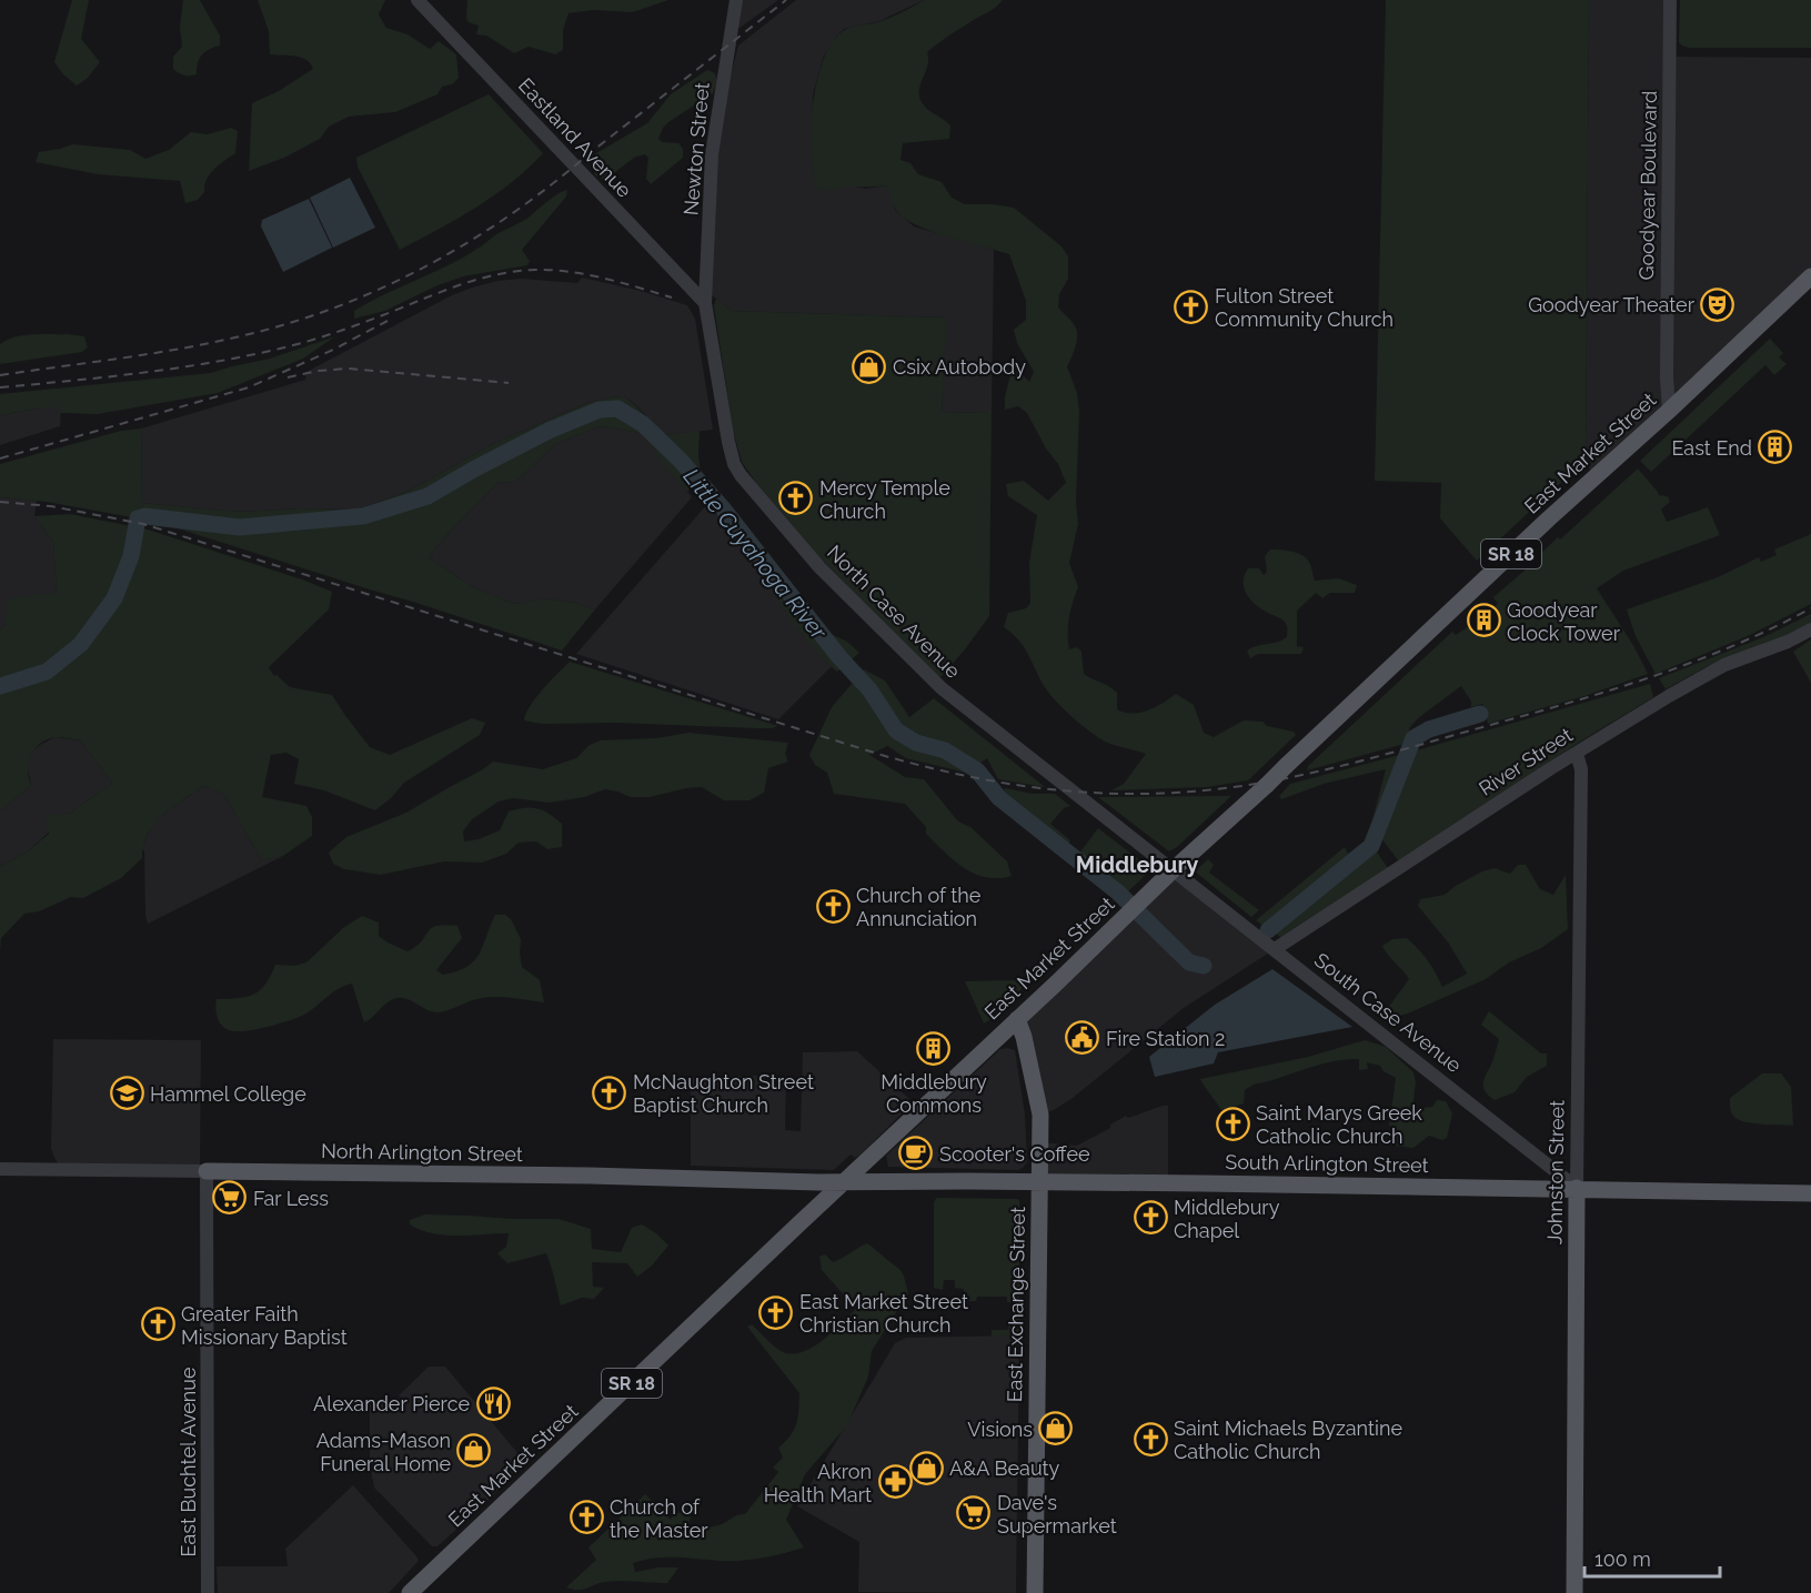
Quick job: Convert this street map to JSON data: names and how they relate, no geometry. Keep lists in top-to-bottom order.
{
  "streets": {
    "main road": [
      "East Market Street",
      "SR 18",
      "North Arlington Street",
      "South Arlington Street",
      "Johnston Street",
      "East Exchange Street"
    ],
    "street": [
      "Eastland Avenue",
      "Newton Street",
      "Goodyear Boulevard",
      "North Case Avenue",
      "River Street",
      "South Case Avenue",
      "East Buchtel Avenue"
    ]
  },
  "crossings": [
    ["Eastland Avenue", "Newton Street"],
    ["Eastland Avenue", "North Case Avenue"],
    ["Newton Street", "North Case Avenue"],
    ["Goodyear Boulevard", "East Market Street"],
    ["East Market Street", "North Case Avenue"],
    ["East Market Street", "South Case Avenue"],
    ["East Market Street", "North Arlington Street"],
    ["East Market Street", "South Arlington Street"],
    ["East Market Street", "East Exchange Street"],
    ["North Case Avenue", "South Case Avenue"],
    ["River Street", "South Case Avenue"],
    ["River Street", "Johnston Street"],
    ["South Case Avenue", "South Arlington Street"],
    ["South Case Avenue", "Johnston Street"],
    ["North Arlington Street", "South Arlington Street"],
    ["North Arlington Street", "East Buchtel Avenue"],
    ["South Arlington Street", "Johnston Street"],
    ["South Arlington Street", "East Exchange Street"]
  ],
  "districts": ["Middlebury"],
  "water": ["Little Cuyahoga River"],
  "places": {
    "theatre": ["Goodyear Theater"],
    "church": [
      "Fulton Street Community Church",
      "Mercy Temple Church",
      "Church of the Annunciation",
      "McNaughton Street Baptist Church",
      "Saint Marys Greek Catholic Church",
      "Middlebury Chapel",
      "East Market Street Christian Church",
      "Greater Faith Missionary Baptist",
      "Saint Michaels Byzantine Catholic Church",
      "Church of the Master"
    ],
    "shop": [
      "Csix Autobody",
      "Visions",
      "Adams-Mason Funeral Home",
      "A&A Beauty"
    ],
    "building": ["East End", "Goodyear Clock Tower", "Middlebury Commons"],
    "public building": ["Fire Station 2"],
    "school or university": ["Hammel College"],
    "cafe": ["Scooter's Coffee"],
    "supermarket": ["Far Less", "Dave's Supermarket"],
    "restaurant": ["Alexander Pierce"],
    "pharmacy": ["Akron Health Mart"]
  },
  "scale_bar": "100 m"
}
